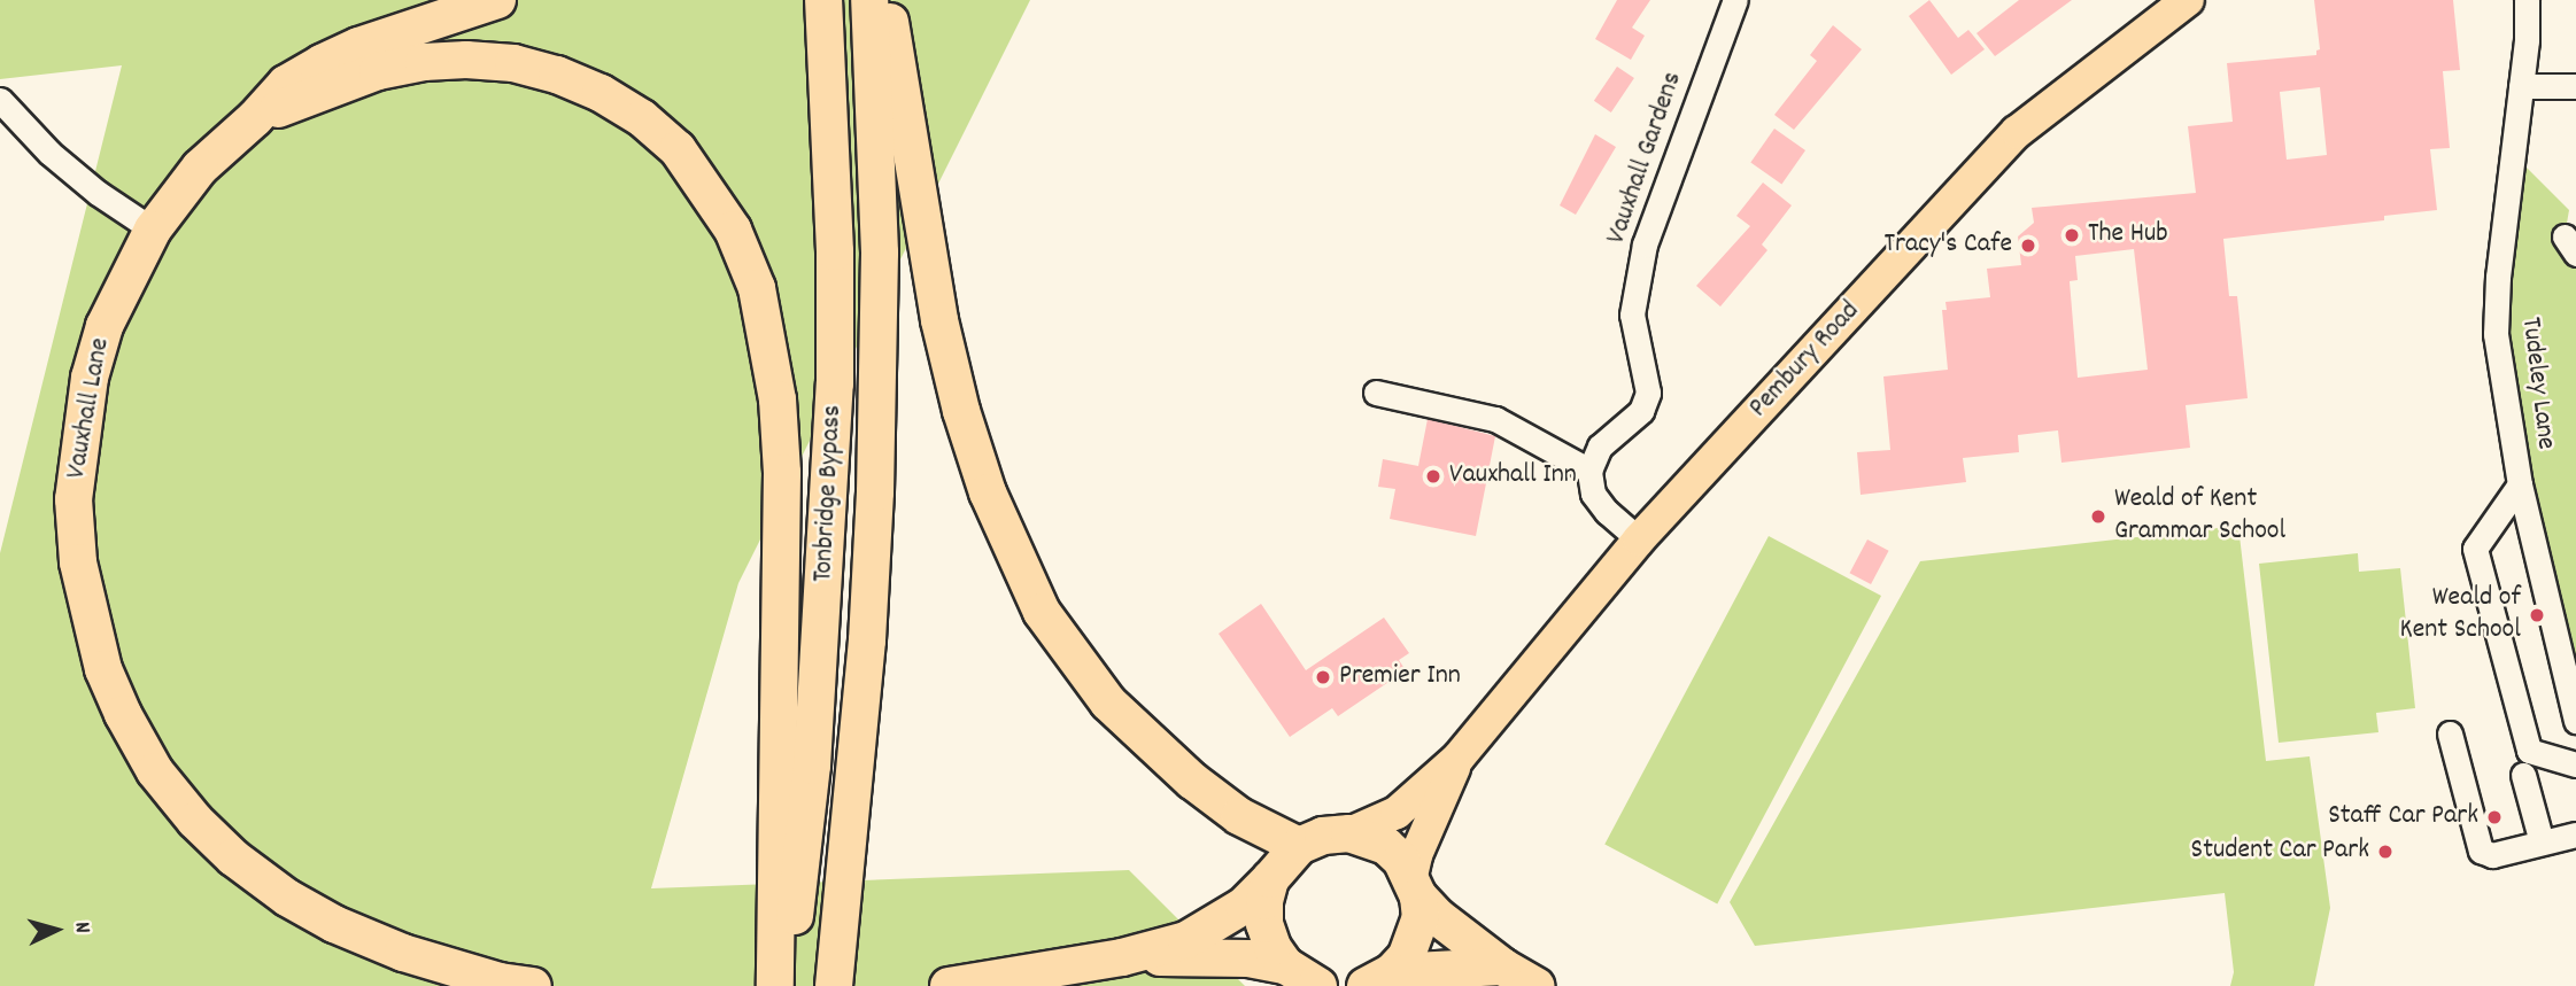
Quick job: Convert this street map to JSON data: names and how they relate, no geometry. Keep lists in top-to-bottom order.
{
  "streets": {
    "highway": ["Vauxhall Lane", "Tonbridge Bypass"],
    "main road": ["Pembury Road"],
    "street": ["Vauxhall Gardens", "Tudeley Lane"]
  },
  "places": [
    "The Hub",
    "Tracy's Cafe",
    "Vauxhall Inn",
    "Weald of Kent Grammar School",
    "Weald of Kent School",
    "Premier Inn",
    "Staff Car Park",
    "Student Car Park"
  ],
  "north": "right"
}
